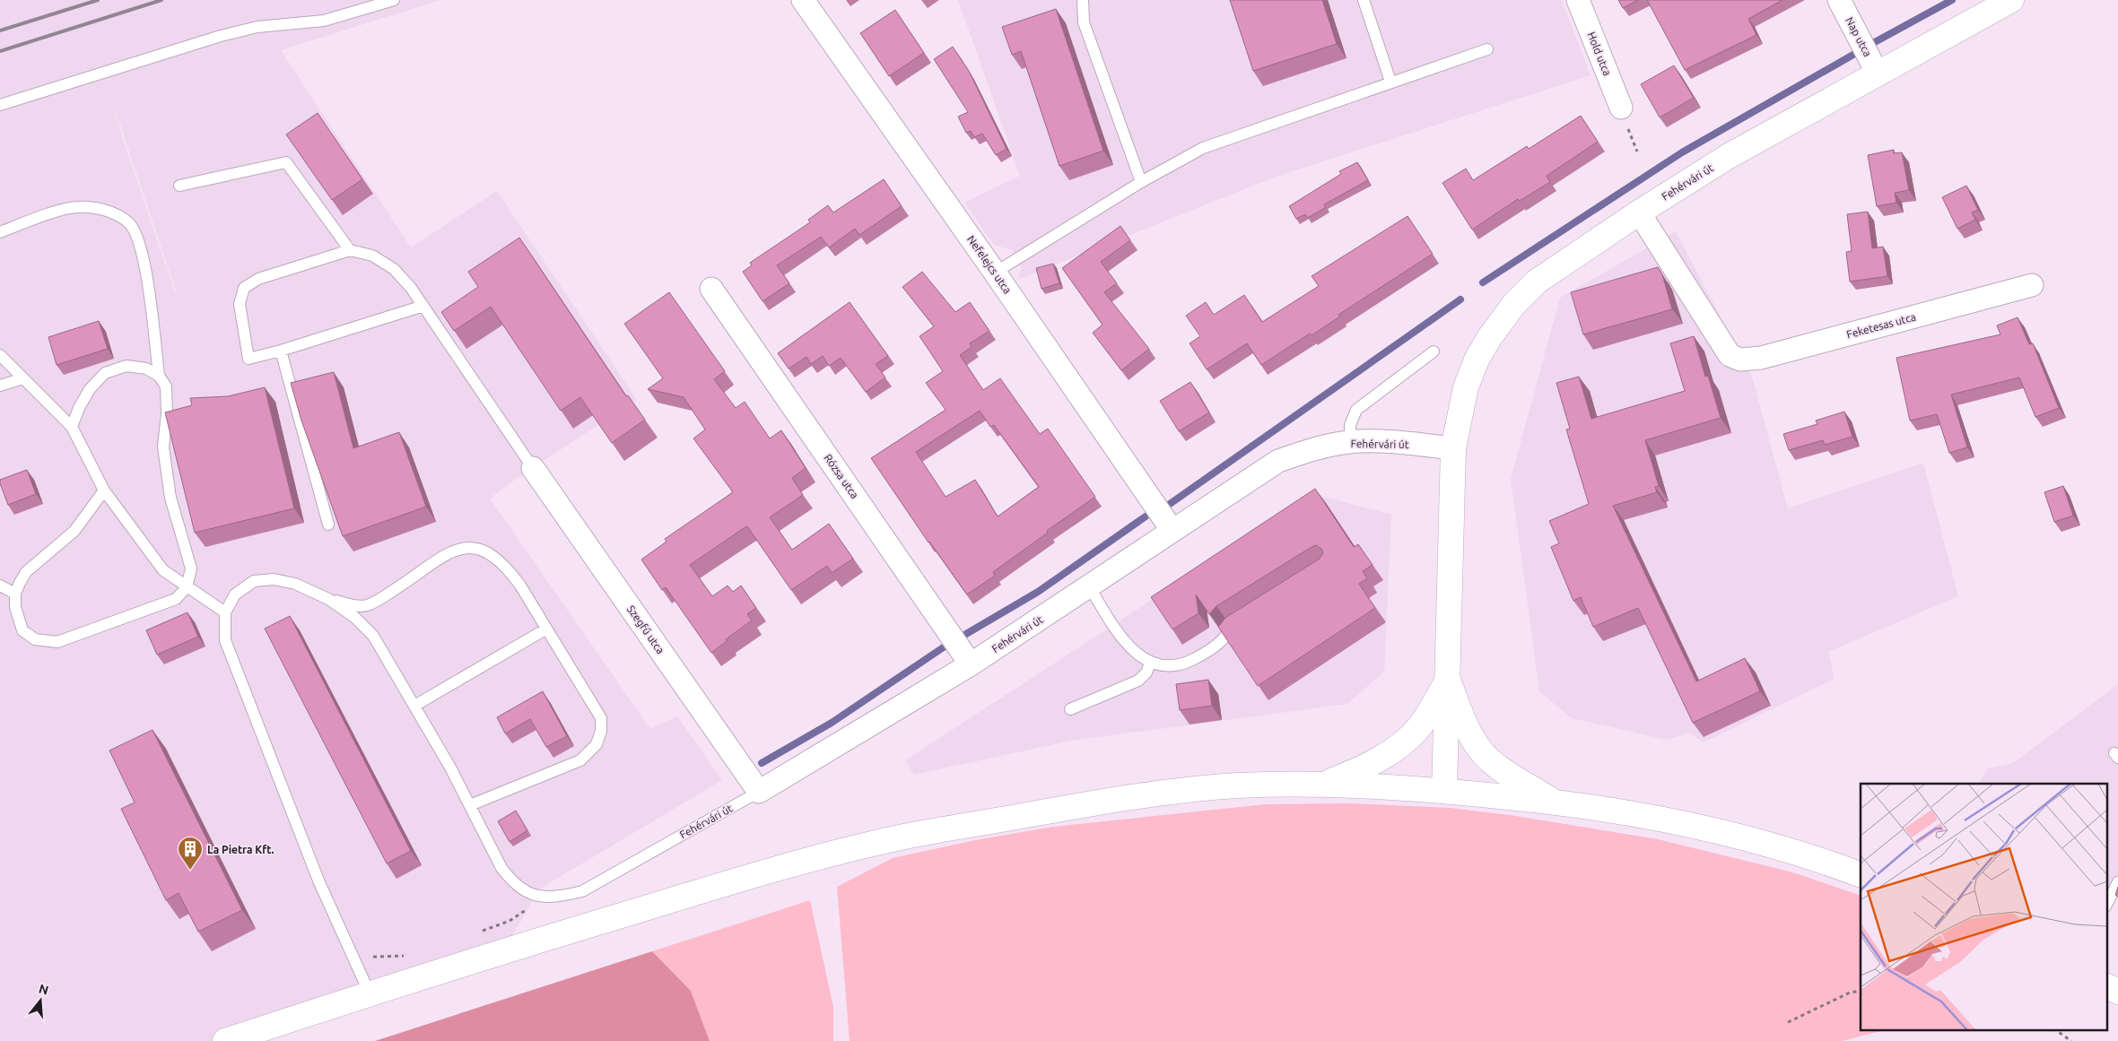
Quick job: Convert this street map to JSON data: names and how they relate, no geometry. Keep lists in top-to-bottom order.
{
  "streets": {
    "main road": ["Fehérvári út"],
    "street": [
      "Nap utca",
      "Hold utca",
      "Nefelejcs utca",
      "Feketesas utca",
      "Rózsa utca",
      "Szegfű utca"
    ]
  },
  "crossings": [
    ["Nap utca", "Fehérvári út"],
    ["Fehérvári út", "Nefelejcs utca"],
    ["Fehérvári út", "Feketesas utca"],
    ["Fehérvári út", "Rózsa utca"],
    ["Fehérvári út", "Szegfű utca"]
  ],
  "places": {
    "building": ["La Pietra Kft."]
  },
  "north": "top"
}
